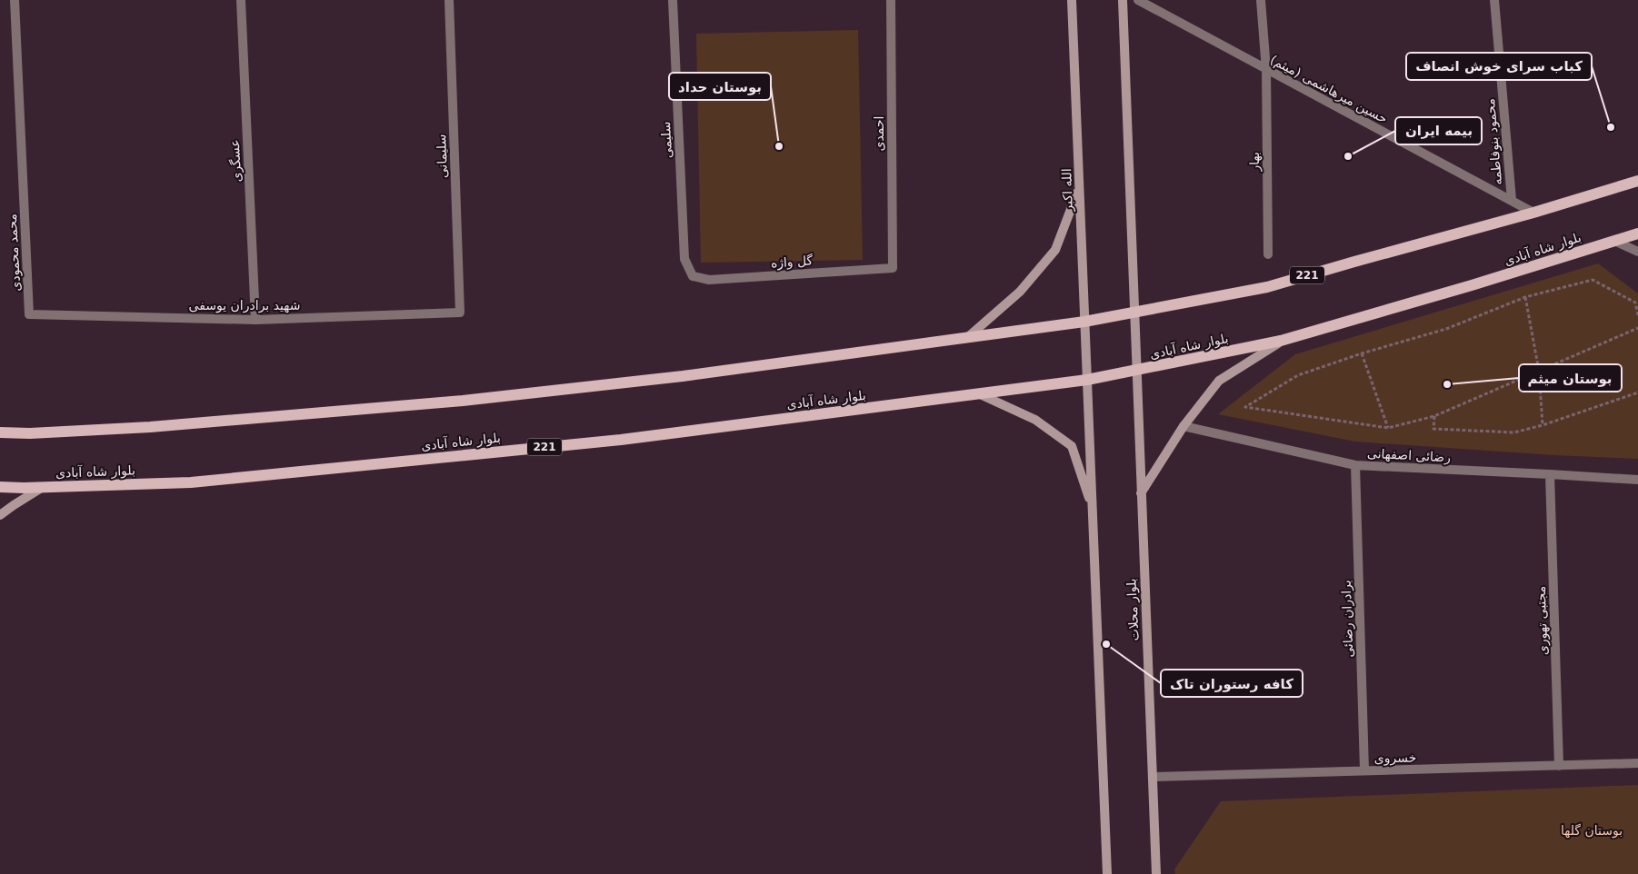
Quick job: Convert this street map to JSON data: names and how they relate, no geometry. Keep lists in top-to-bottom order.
{
  "streets": {
    "main road": [
      "الله اکبر",
      "بلوار شاه آبادی",
      "221",
      "بلوار محلات"
    ],
    "street": [
      "حسین میرهاشمی (میثم)",
      "احمدی",
      "سلیمی",
      "محمود بنوفاطمه",
      "سلیمانی",
      "عسگری",
      "بهار",
      "محمد محمودی",
      "گل واژه",
      "شهید برادران یوسفی",
      "رضائی اصفهانی",
      "برادران رضائی",
      "مجتبی تهوری",
      "خسروی"
    ]
  },
  "crossings": [
    ["حسین میرهاشمی (میثم)", "محمود بنوفاطمه"],
    ["حسین میرهاشمی (میثم)", "بهار"],
    ["حسین میرهاشمی (میثم)", "221"],
    ["احمدی", "گل واژه"],
    ["سلیمی", "گل واژه"],
    ["سلیمانی", "شهید برادران یوسفی"],
    ["عسگری", "شهید برادران یوسفی"],
    ["الله اکبر", "بلوار شاه آبادی"],
    ["الله اکبر", "221"],
    ["بلوار شاه آبادی", "بلوار محلات"],
    ["محمد محمودی", "شهید برادران یوسفی"],
    ["رضائی اصفهانی", "برادران رضائی"],
    ["رضائی اصفهانی", "مجتبی تهوری"],
    ["بلوار محلات", "خسروی"],
    ["برادران رضائی", "خسروی"],
    ["مجتبی تهوری", "خسروی"]
  ],
  "parks": ["بوستان گلها"],
  "places": [
    "کباب سرای خوش انصاف",
    "بوستان حداد",
    "بیمه ایران",
    "بوستان میثم",
    "کافه رستوران تاک"
  ]
}
